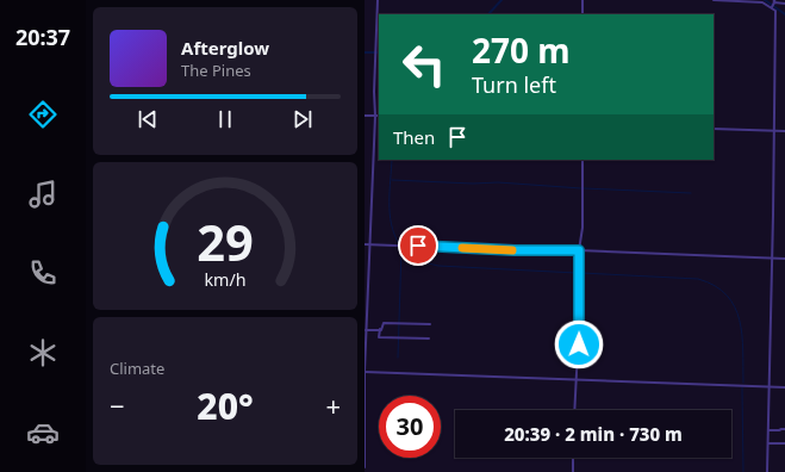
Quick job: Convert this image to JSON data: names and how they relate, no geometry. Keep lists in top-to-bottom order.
{
  "page": {
    "tabs": "20:37",
    "turn": ["270 m", "Turn left"],
    "song": ["Afterglow", "The Pines"],
    "then": "Then",
    "tile": "Climate",
    "heat": ["−", "20°", "+"],
    "limit": "30",
    "trip": "20:39 · 2 min · 730 m",
    "gauge": ["29", "km/h"]
  }
}
